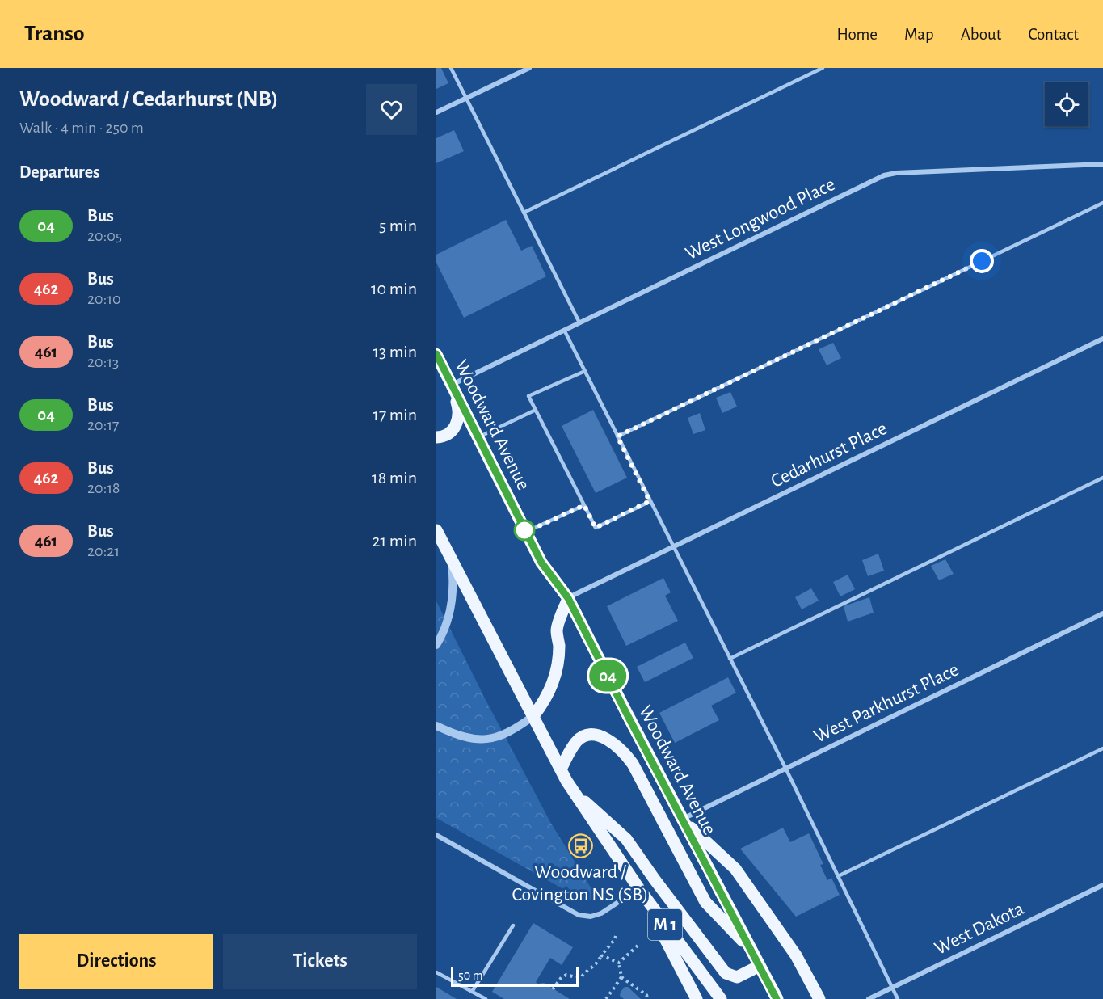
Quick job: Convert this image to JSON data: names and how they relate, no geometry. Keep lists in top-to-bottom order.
{
  "streets": {
    "main road": ["Woodward Avenue", "M 1"],
    "street": [
      "West Longwood Place",
      "Cedarhurst Place",
      "West Parkhurst Place",
      "West Dakota"
    ]
  },
  "crossings": [
    ["West Longwood Place", "Woodward Avenue"],
    ["Woodward Avenue", "Cedarhurst Place"],
    ["Woodward Avenue", "West Parkhurst Place"]
  ],
  "places": {
    "bus stop": ["Woodward / Covington NS (SB)"]
  },
  "lines": ["bus line 04"],
  "scale_bar": "50 m",
  "page": {
    "header": "Transo",
    "nav": [
      "Home",
      "Map",
      "About",
      "Contact"
    ],
    "heading": [
      ["Woodward / Cedarhurst (NB)", "Walk · 4 min · 250 m"],
      "Departures"
    ],
    "on_map": "04",
    "list": [
      {
        "mark": "04",
        "name": "Bus",
        "note": "20:05",
        "value": "5 min"
      },
      {
        "mark": "462",
        "name": "Bus",
        "note": "20:10",
        "value": "10 min"
      },
      {
        "mark": "461",
        "name": "Bus",
        "note": "20:13",
        "value": "13 min"
      },
      {
        "mark": "04",
        "name": "Bus",
        "note": "20:17",
        "value": "17 min"
      },
      {
        "mark": "462",
        "name": "Bus",
        "note": "20:18",
        "value": "18 min"
      },
      {
        "mark": "461",
        "name": "Bus",
        "note": "20:21",
        "value": "21 min"
      }
    ],
    "buttons": ["Directions", "Tickets"],
    "scale": "50 m"
  }
}
